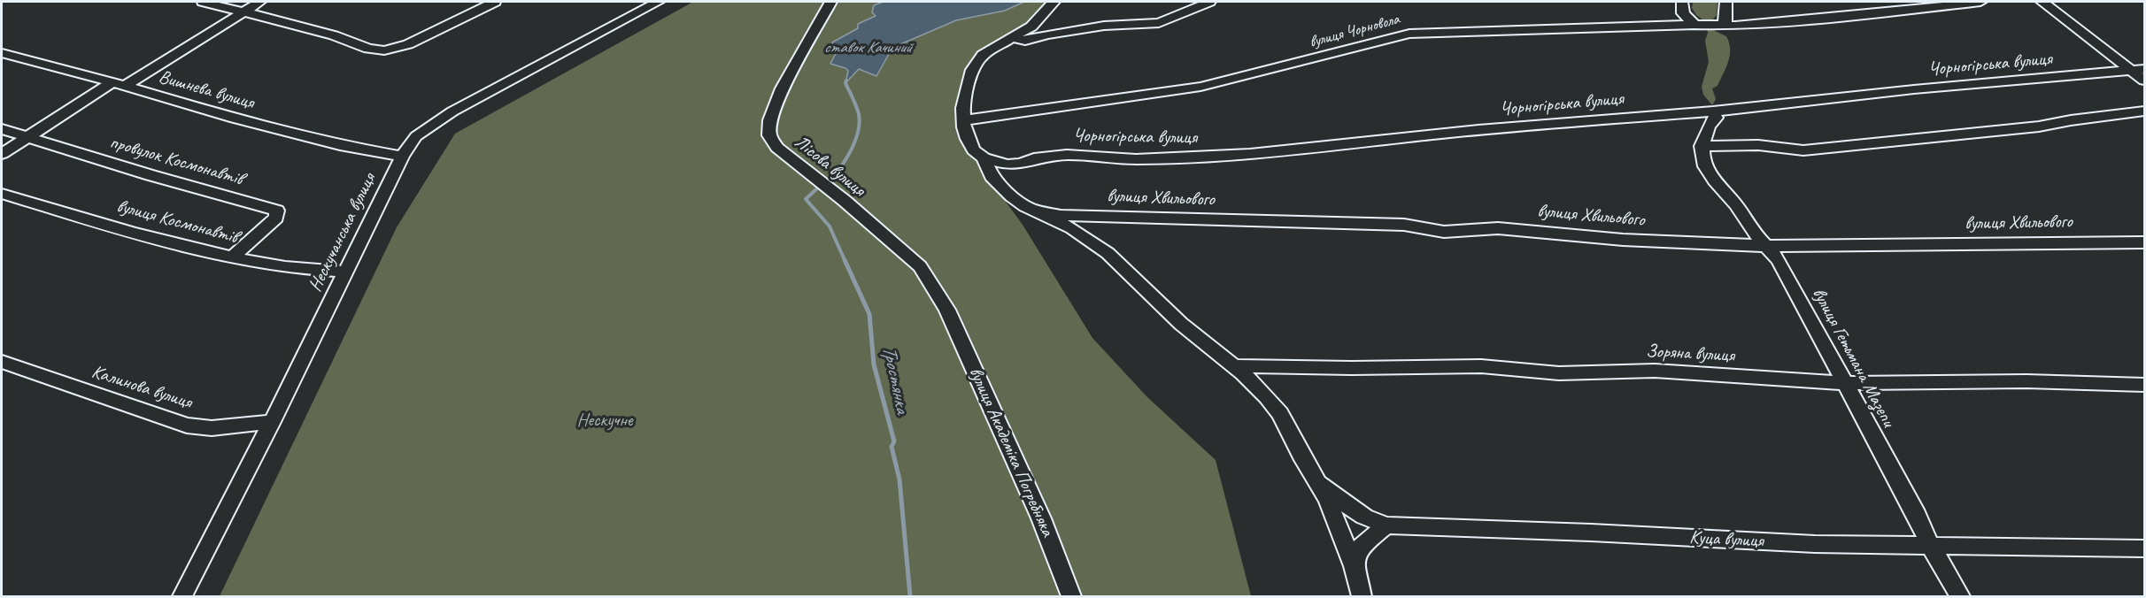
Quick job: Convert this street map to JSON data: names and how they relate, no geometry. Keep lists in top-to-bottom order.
{
  "streets": {
    "street": [
      "вулиця Чорновола",
      "Чорногірська вулиця",
      "Вишнева вулиця",
      "провулок Космонавтів",
      "Лісова вулиця",
      "вулиця Хвильового",
      "вулиця Космонавтів",
      "Нескучанська вулиця",
      "Зоряна вулиця",
      "вулиця Гетьмана Мазепи",
      "Калинова вулиця",
      "вулиця Академіка Погребняка",
      "Куца вулиця"
    ]
  },
  "crossings": [
    ["Вишнева вулиця", "Нескучанська вулиця"],
    ["провулок Космонавтів", "вулиця Космонавтів"],
    ["Лісова вулиця", "вулиця Академіка Погребняка"],
    ["вулиця Хвильового", "вулиця Гетьмана Мазепи"],
    ["вулиця Космонавтів", "Нескучанська вулиця"],
    ["Нескучанська вулиця", "Калинова вулиця"],
    ["Зоряна вулиця", "вулиця Гетьмана Мазепи"],
    ["вулиця Гетьмана Мазепи", "Куца вулиця"]
  ],
  "water": ["ставок Качиний", "Тростянка"],
  "parks": ["Нескучне"]
}
